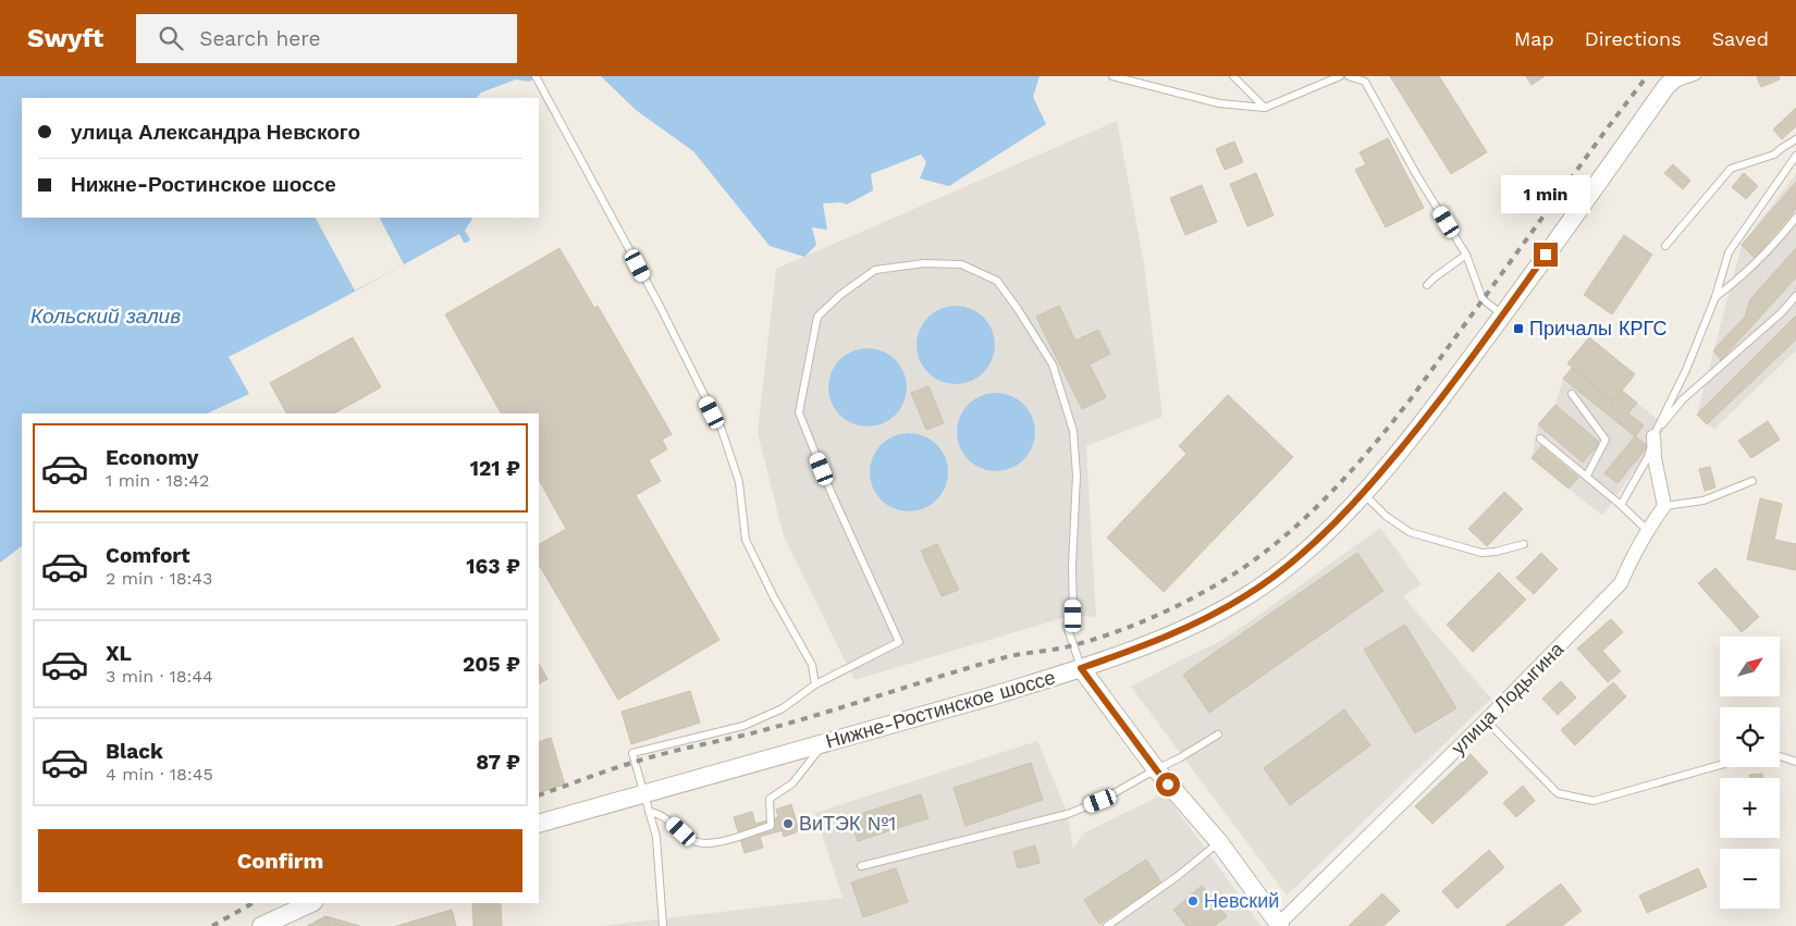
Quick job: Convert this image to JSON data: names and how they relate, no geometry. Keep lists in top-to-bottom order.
{
  "streets": {
    "street": ["улица Лодыгина", "Нижне-Ростинское шоссе"]
  },
  "water": ["Кольский залив"],
  "places": {
    "transit": ["Причалы КРГС"],
    "other": ["ВиТЭК №1", "Невский"]
  },
  "north": "top right",
  "page": {
    "header": "Swyft",
    "search": "Search here",
    "nav": ["Map", "Directions", "Saved"],
    "banner": ["улица Александра Невского", "Нижне-Ростинское шоссе"],
    "bubble": "1 min",
    "list": [
      {
        "name": "Economy",
        "note": "1 min · 18:42",
        "value": "121 ₽"
      },
      {
        "name": "Comfort",
        "note": "2 min · 18:43",
        "value": "163 ₽"
      },
      {
        "name": "XL",
        "note": "3 min · 18:44",
        "value": "205 ₽"
      },
      {
        "name": "Black",
        "note": "4 min · 18:45",
        "value": "87 ₽"
      }
    ],
    "map_buttons": ["+", "−"],
    "buttons": "Confirm"
  }
}
